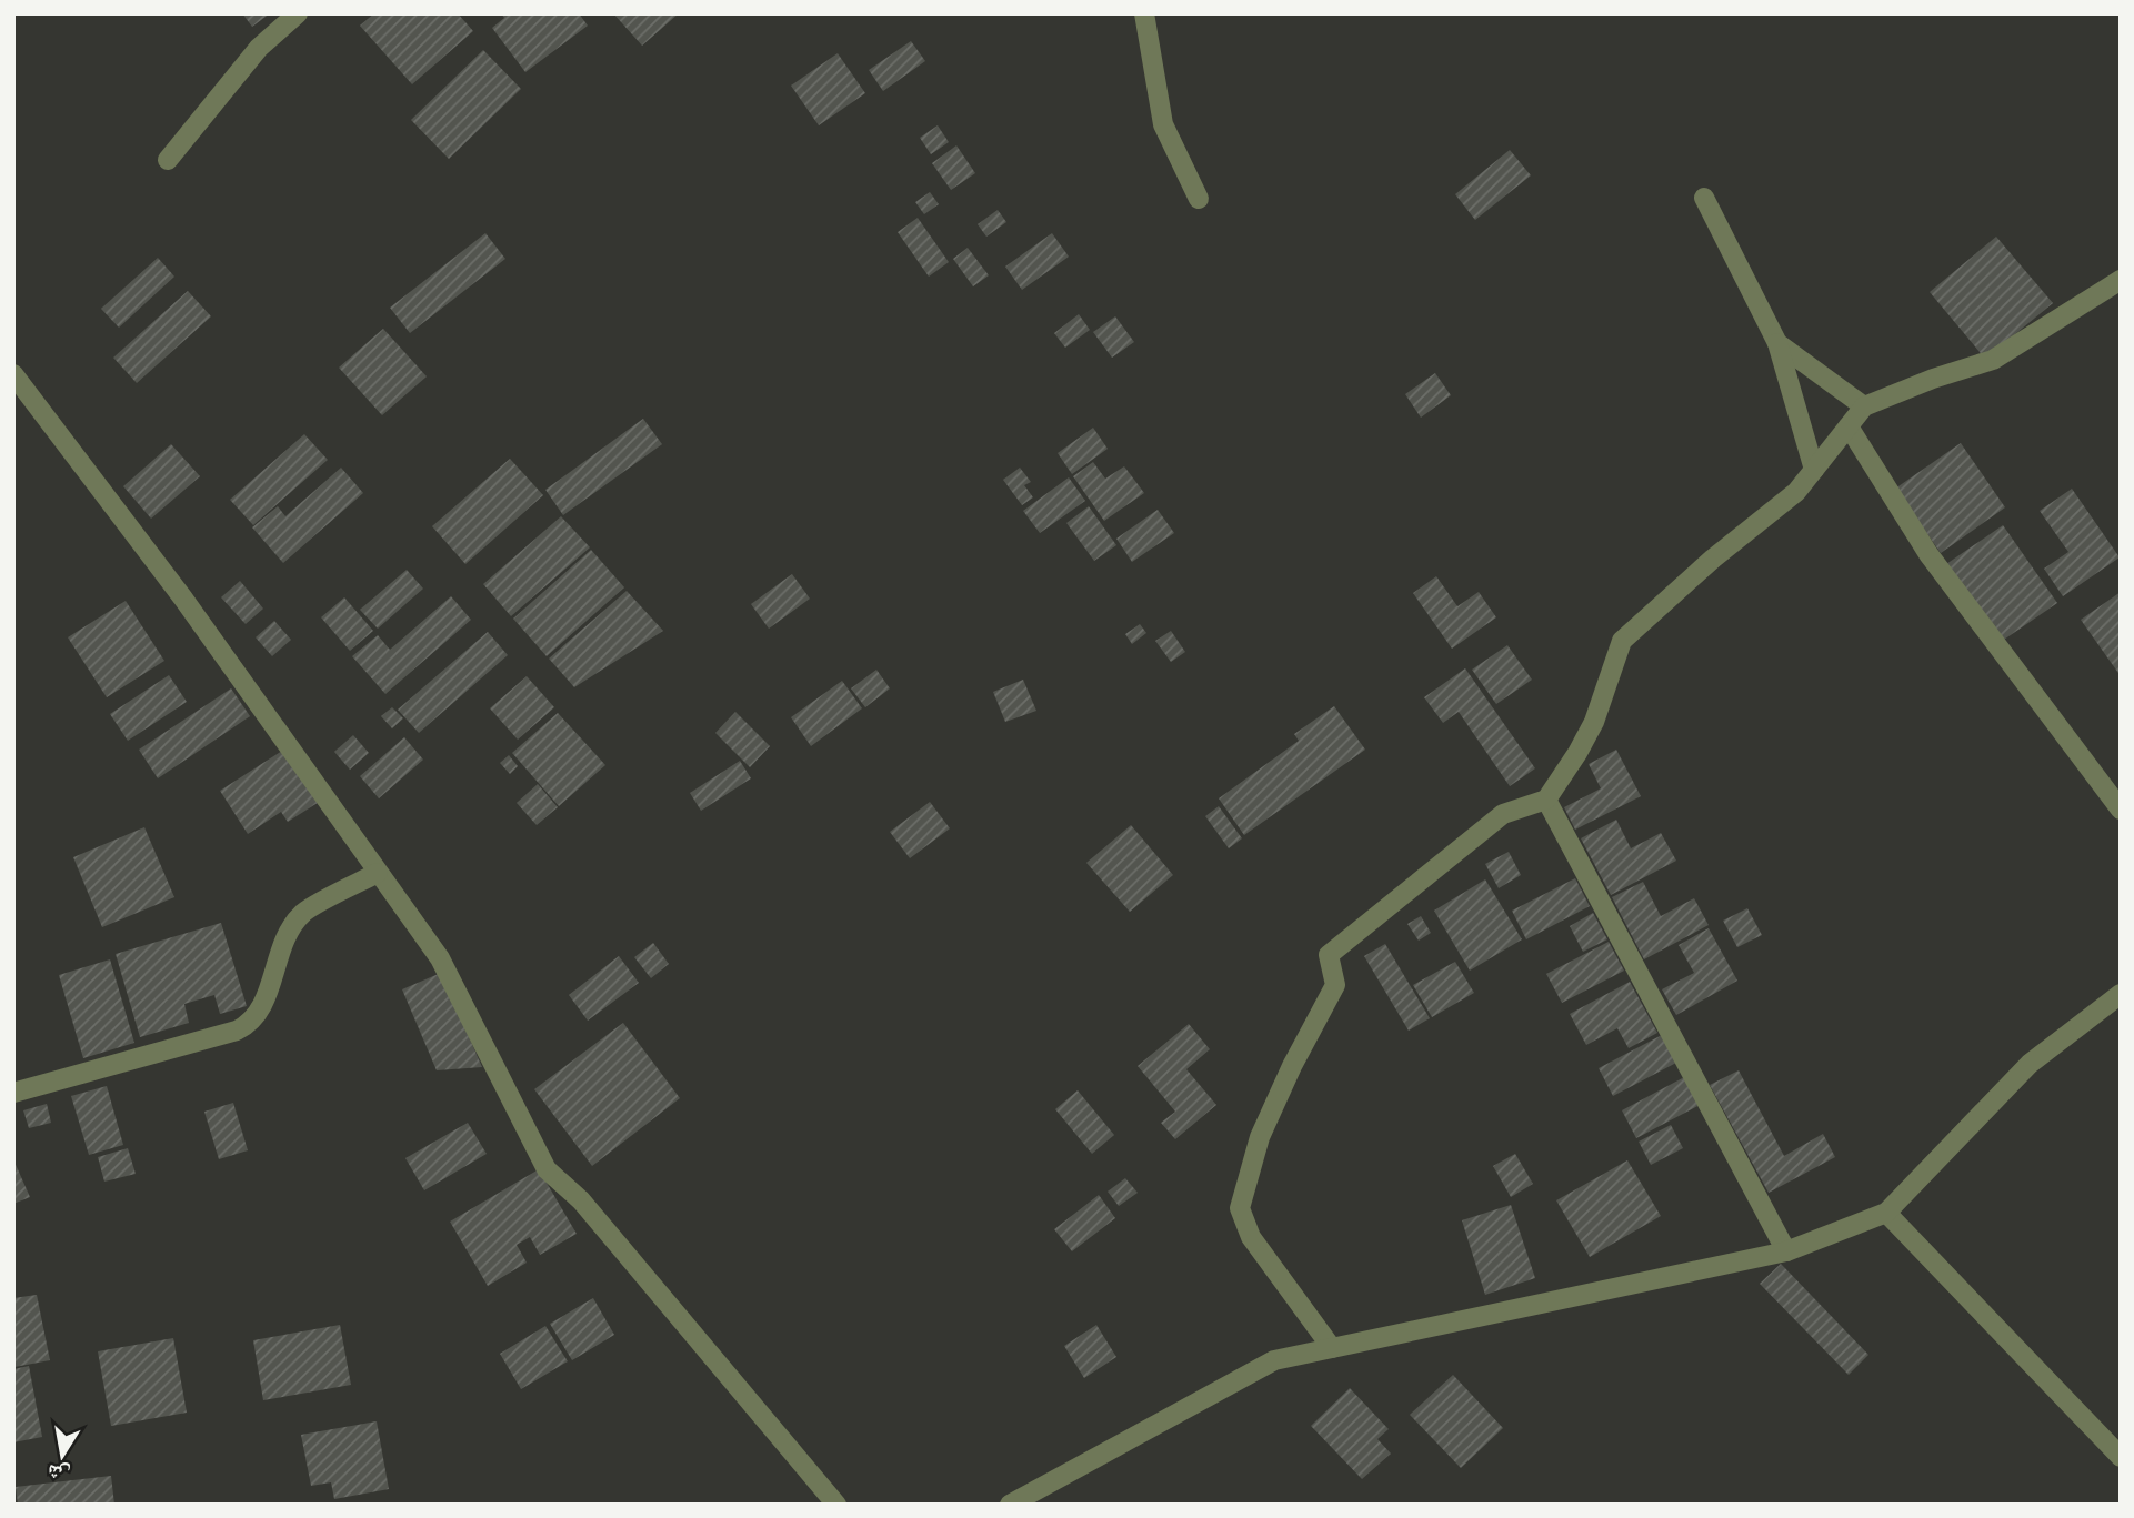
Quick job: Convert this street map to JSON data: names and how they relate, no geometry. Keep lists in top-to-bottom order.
{
  "north": "bottom"
}
